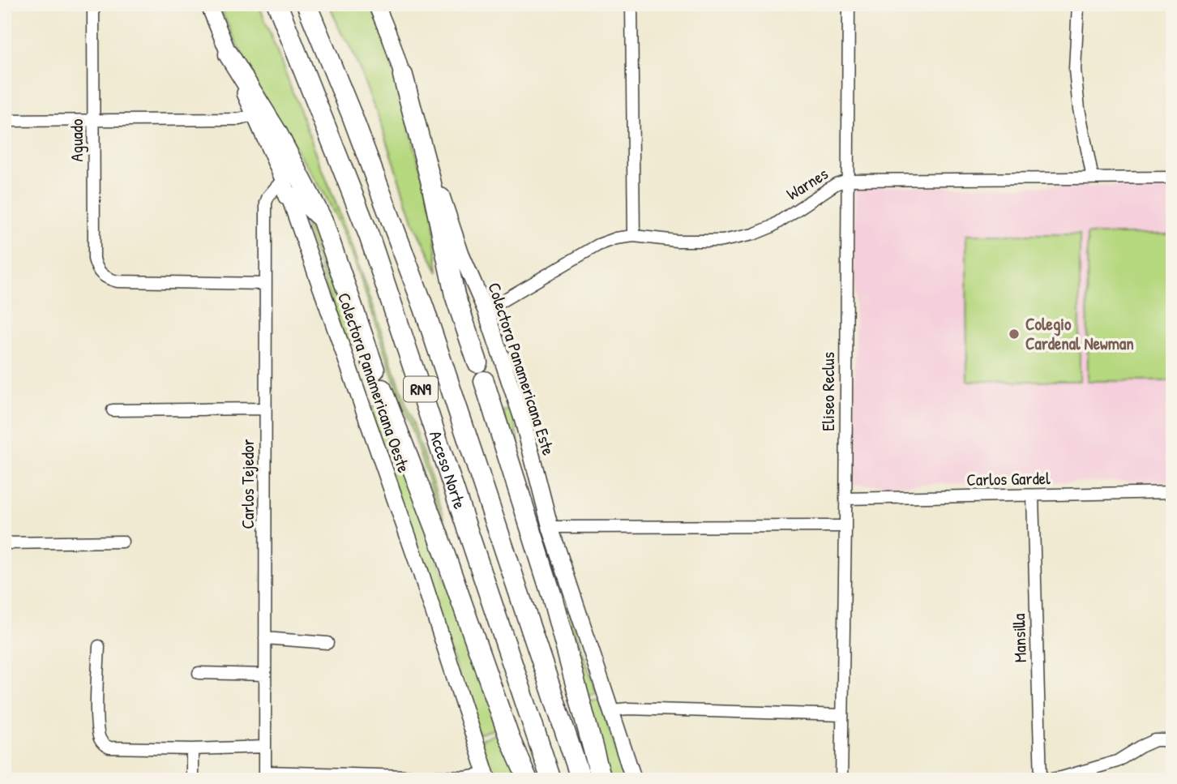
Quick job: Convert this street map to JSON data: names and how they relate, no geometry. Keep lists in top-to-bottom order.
{
  "streets": {
    "highway": ["RN9", "Acceso Norte"],
    "street": [
      "Aguado",
      "Warnes",
      "Colectora Panamericana Este",
      "Colectora Panamericana Oeste",
      "Eliseo Reclus",
      "Carlos Gardel",
      "Carlos Tejedor",
      "Mansilla"
    ]
  },
  "crossings": [
    ["Aguado", "Carlos Tejedor"],
    ["Warnes", "Colectora Panamericana Este"],
    ["Warnes", "Eliseo Reclus"],
    ["Colectora Panamericana Oeste", "Carlos Tejedor"],
    ["Eliseo Reclus", "Carlos Gardel"],
    ["Carlos Gardel", "Mansilla"]
  ],
  "places": ["Colegio Cardenal Newman"]
}
